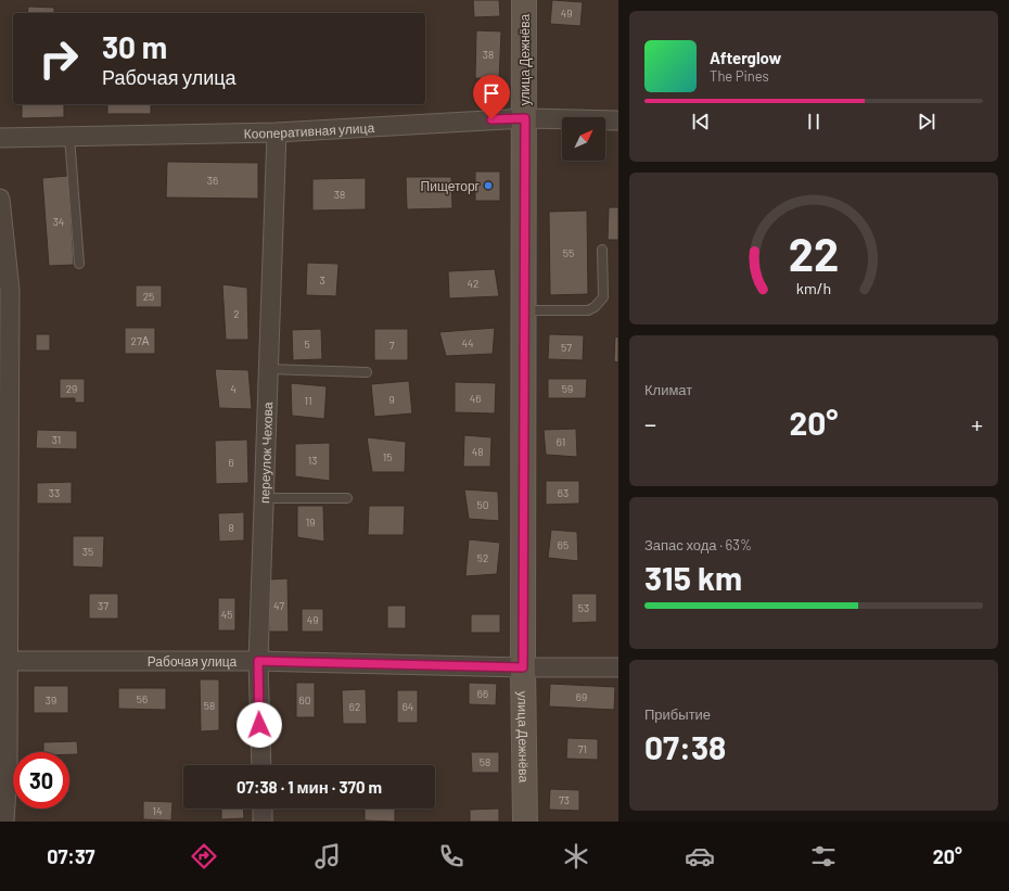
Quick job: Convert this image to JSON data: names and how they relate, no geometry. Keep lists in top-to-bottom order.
{
  "streets": {
    "main road": ["улица Дежнёва"],
    "street": ["Кооперативная улица", "переулок Чехова", "Рабочая улица"]
  },
  "crossings": [
    ["улица Дежнёва", "Кооперативная улица"],
    ["улица Дежнёва", "Рабочая улица"],
    ["Кооперативная улица", "переулок Чехова"],
    ["переулок Чехова", "Рабочая улица"]
  ],
  "places": ["Пищеторг"],
  "house_numbers": [
    "49",
    "38",
    "36",
    "38",
    "34",
    "55",
    "3",
    "42",
    "25",
    "2",
    "27А",
    "44",
    "5",
    "7",
    "57",
    "29",
    "4",
    "59",
    "46",
    "9",
    "11",
    "31",
    "61",
    "48",
    "15",
    "13",
    "6",
    "33",
    "63",
    "50",
    "19",
    "8",
    "65",
    "35",
    "52",
    "37",
    "47",
    "53",
    "45",
    "49",
    "66",
    "69",
    "56",
    "39",
    "60",
    "58",
    "62",
    "64",
    "71",
    "58",
    "73",
    "14"
  ],
  "north": "top right",
  "page": {
    "turn": ["30 m", "Рабочая улица"],
    "song": ["Afterglow", "The Pines"],
    "tile": [
      "Климат",
      ["Запас хода · 63%", "315 km"],
      ["Прибытие", "07:38"]
    ],
    "heat": ["−", "20°", "+"],
    "limit": "30",
    "trip": "07:38 · 1 мин · 370 m",
    "tabs": ["07:37", "20°"],
    "gauge": ["22", "km/h"]
  }
}
